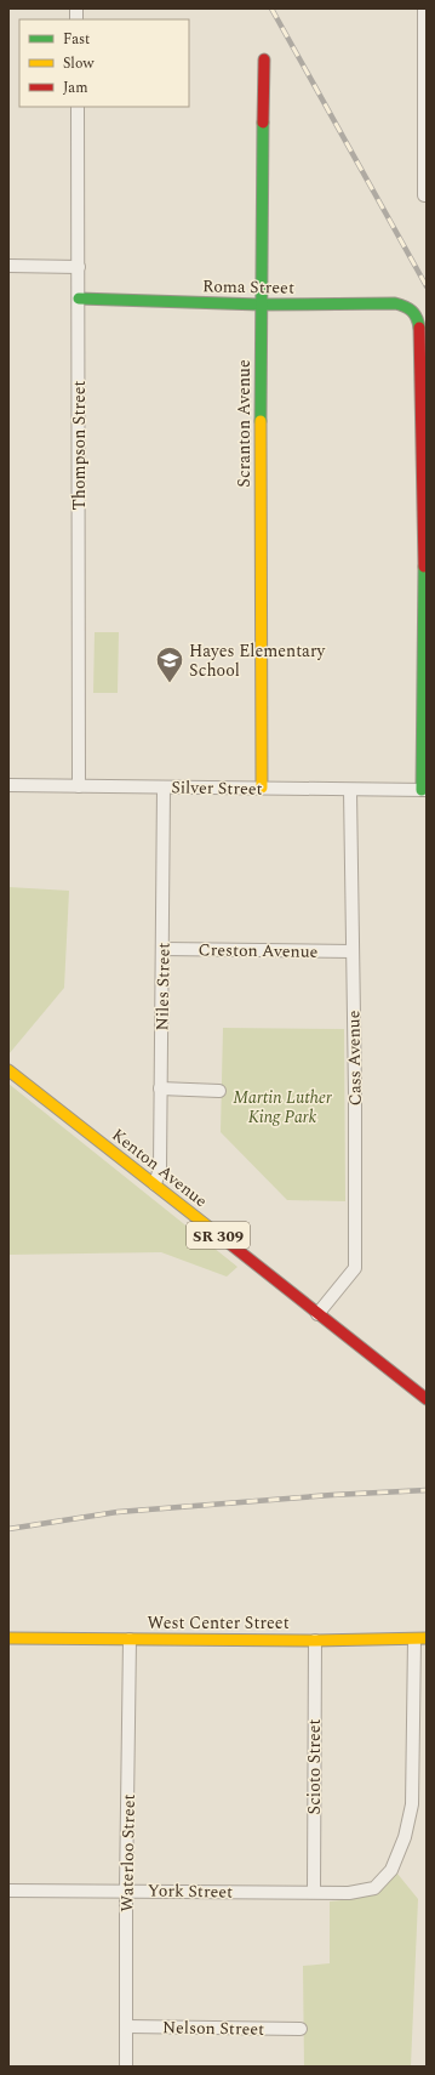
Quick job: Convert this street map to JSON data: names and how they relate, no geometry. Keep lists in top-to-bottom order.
{
  "streets": {
    "street": [
      "Roma Street",
      "Scranton Avenue",
      "Thompson Street",
      "Silver Street",
      "Creston Avenue",
      "Niles Street",
      "Cass Avenue",
      "Kenton Avenue",
      "SR 309",
      "West Center Street",
      "Scioto Street",
      "Waterloo Street",
      "York Street",
      "Nelson Street"
    ]
  },
  "crossings": [
    ["Roma Street", "Scranton Avenue"],
    ["Roma Street", "Thompson Street"],
    ["Scranton Avenue", "Silver Street"],
    ["Thompson Street", "Silver Street"],
    ["Silver Street", "Niles Street"],
    ["Silver Street", "Cass Avenue"],
    ["Creston Avenue", "Niles Street"],
    ["Creston Avenue", "Cass Avenue"],
    ["Niles Street", "Kenton Avenue"],
    ["Cass Avenue", "Kenton Avenue"],
    ["West Center Street", "Scioto Street"],
    ["West Center Street", "Waterloo Street"],
    ["West Center Street", "York Street"],
    ["Scioto Street", "York Street"],
    ["Waterloo Street", "York Street"],
    ["Waterloo Street", "Nelson Street"]
  ],
  "parks": ["Martin Luther King Park"],
  "places": {
    "school or university": ["Hayes Elementary School"]
  },
  "legend": ["Fast", "Slow", "Jam"]
}
